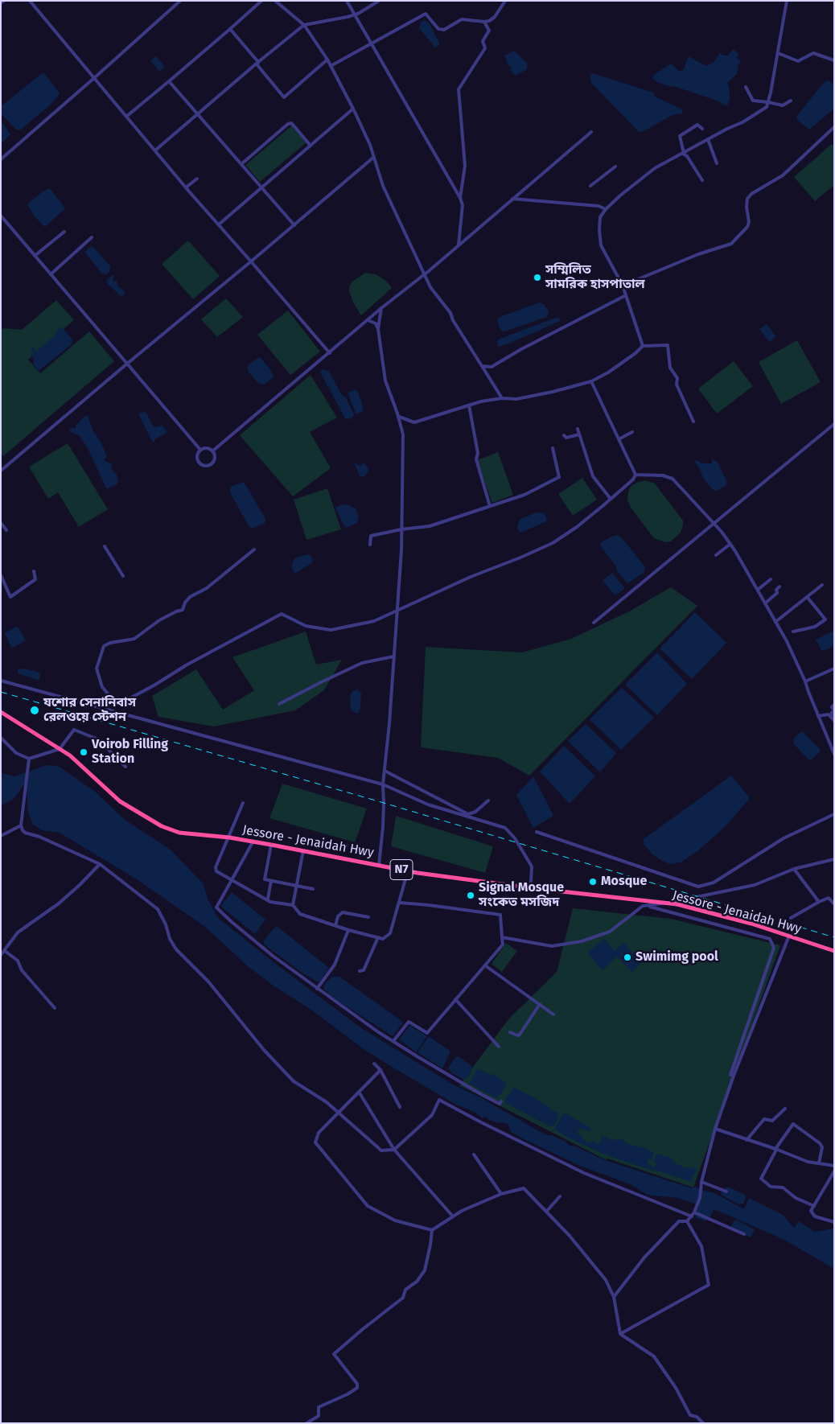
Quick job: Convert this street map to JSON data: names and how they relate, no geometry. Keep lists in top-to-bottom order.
{
  "streets": {
    "highway": ["Jessore - Jenaidah Hwy", "N7"]
  },
  "places": [
    "সম্মিলিত সামরিক হাসপাতাল",
    "যশোর সেনানিবাস রেলওয়ে স্টেশন",
    "Voirob Filling Station",
    "Mosque",
    "Signal Mosque সংকেত মসজিদ",
    "Swimimg pool"
  ]
}
